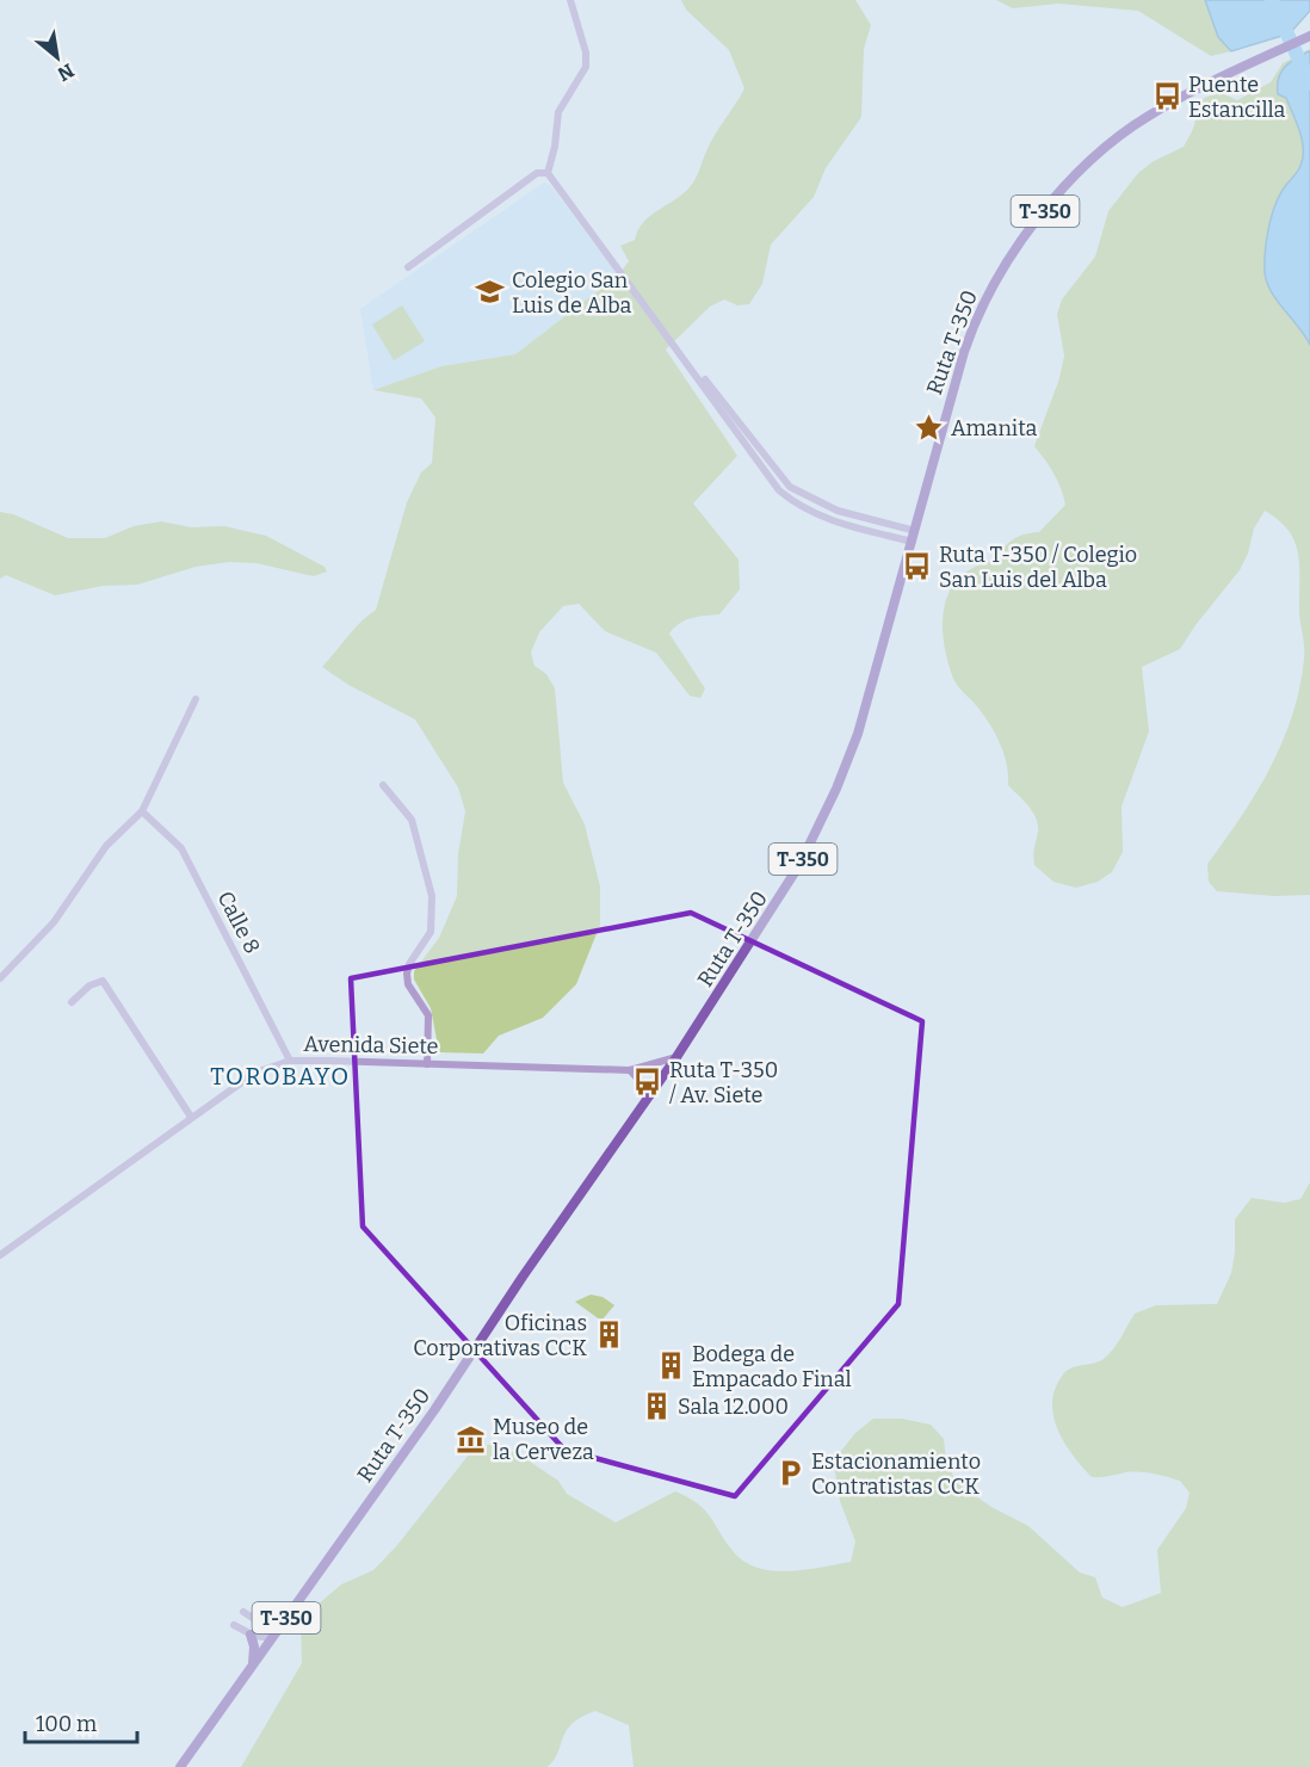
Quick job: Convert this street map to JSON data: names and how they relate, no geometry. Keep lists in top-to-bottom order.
{
  "streets": {
    "main road": ["T-350", "Ruta T-350"],
    "street": ["Calle 8", "Avenida Siete"]
  },
  "crossings": [
    ["Ruta T-350", "Avenida Siete"],
    ["Calle 8", "Avenida Siete"]
  ],
  "districts": ["TOROBAYO"],
  "places": {
    "bus stop": ["Puente Estancilla", "Ruta T-350 / Colegio San Luis del Alba", "Ruta T-350 / Av. Siete"],
    "school or university": ["Colegio San Luis de Alba"],
    "place": ["Amanita"],
    "building": ["Oficinas Corporativas CCK", "Bodega de Empacado Final", "Sala 12.000"],
    "museum": ["Museo de la Cerveza"],
    "parking": ["Estacionamiento Contratistas CCK"]
  },
  "scale_bar": "100 m",
  "north": "bottom right"
}
